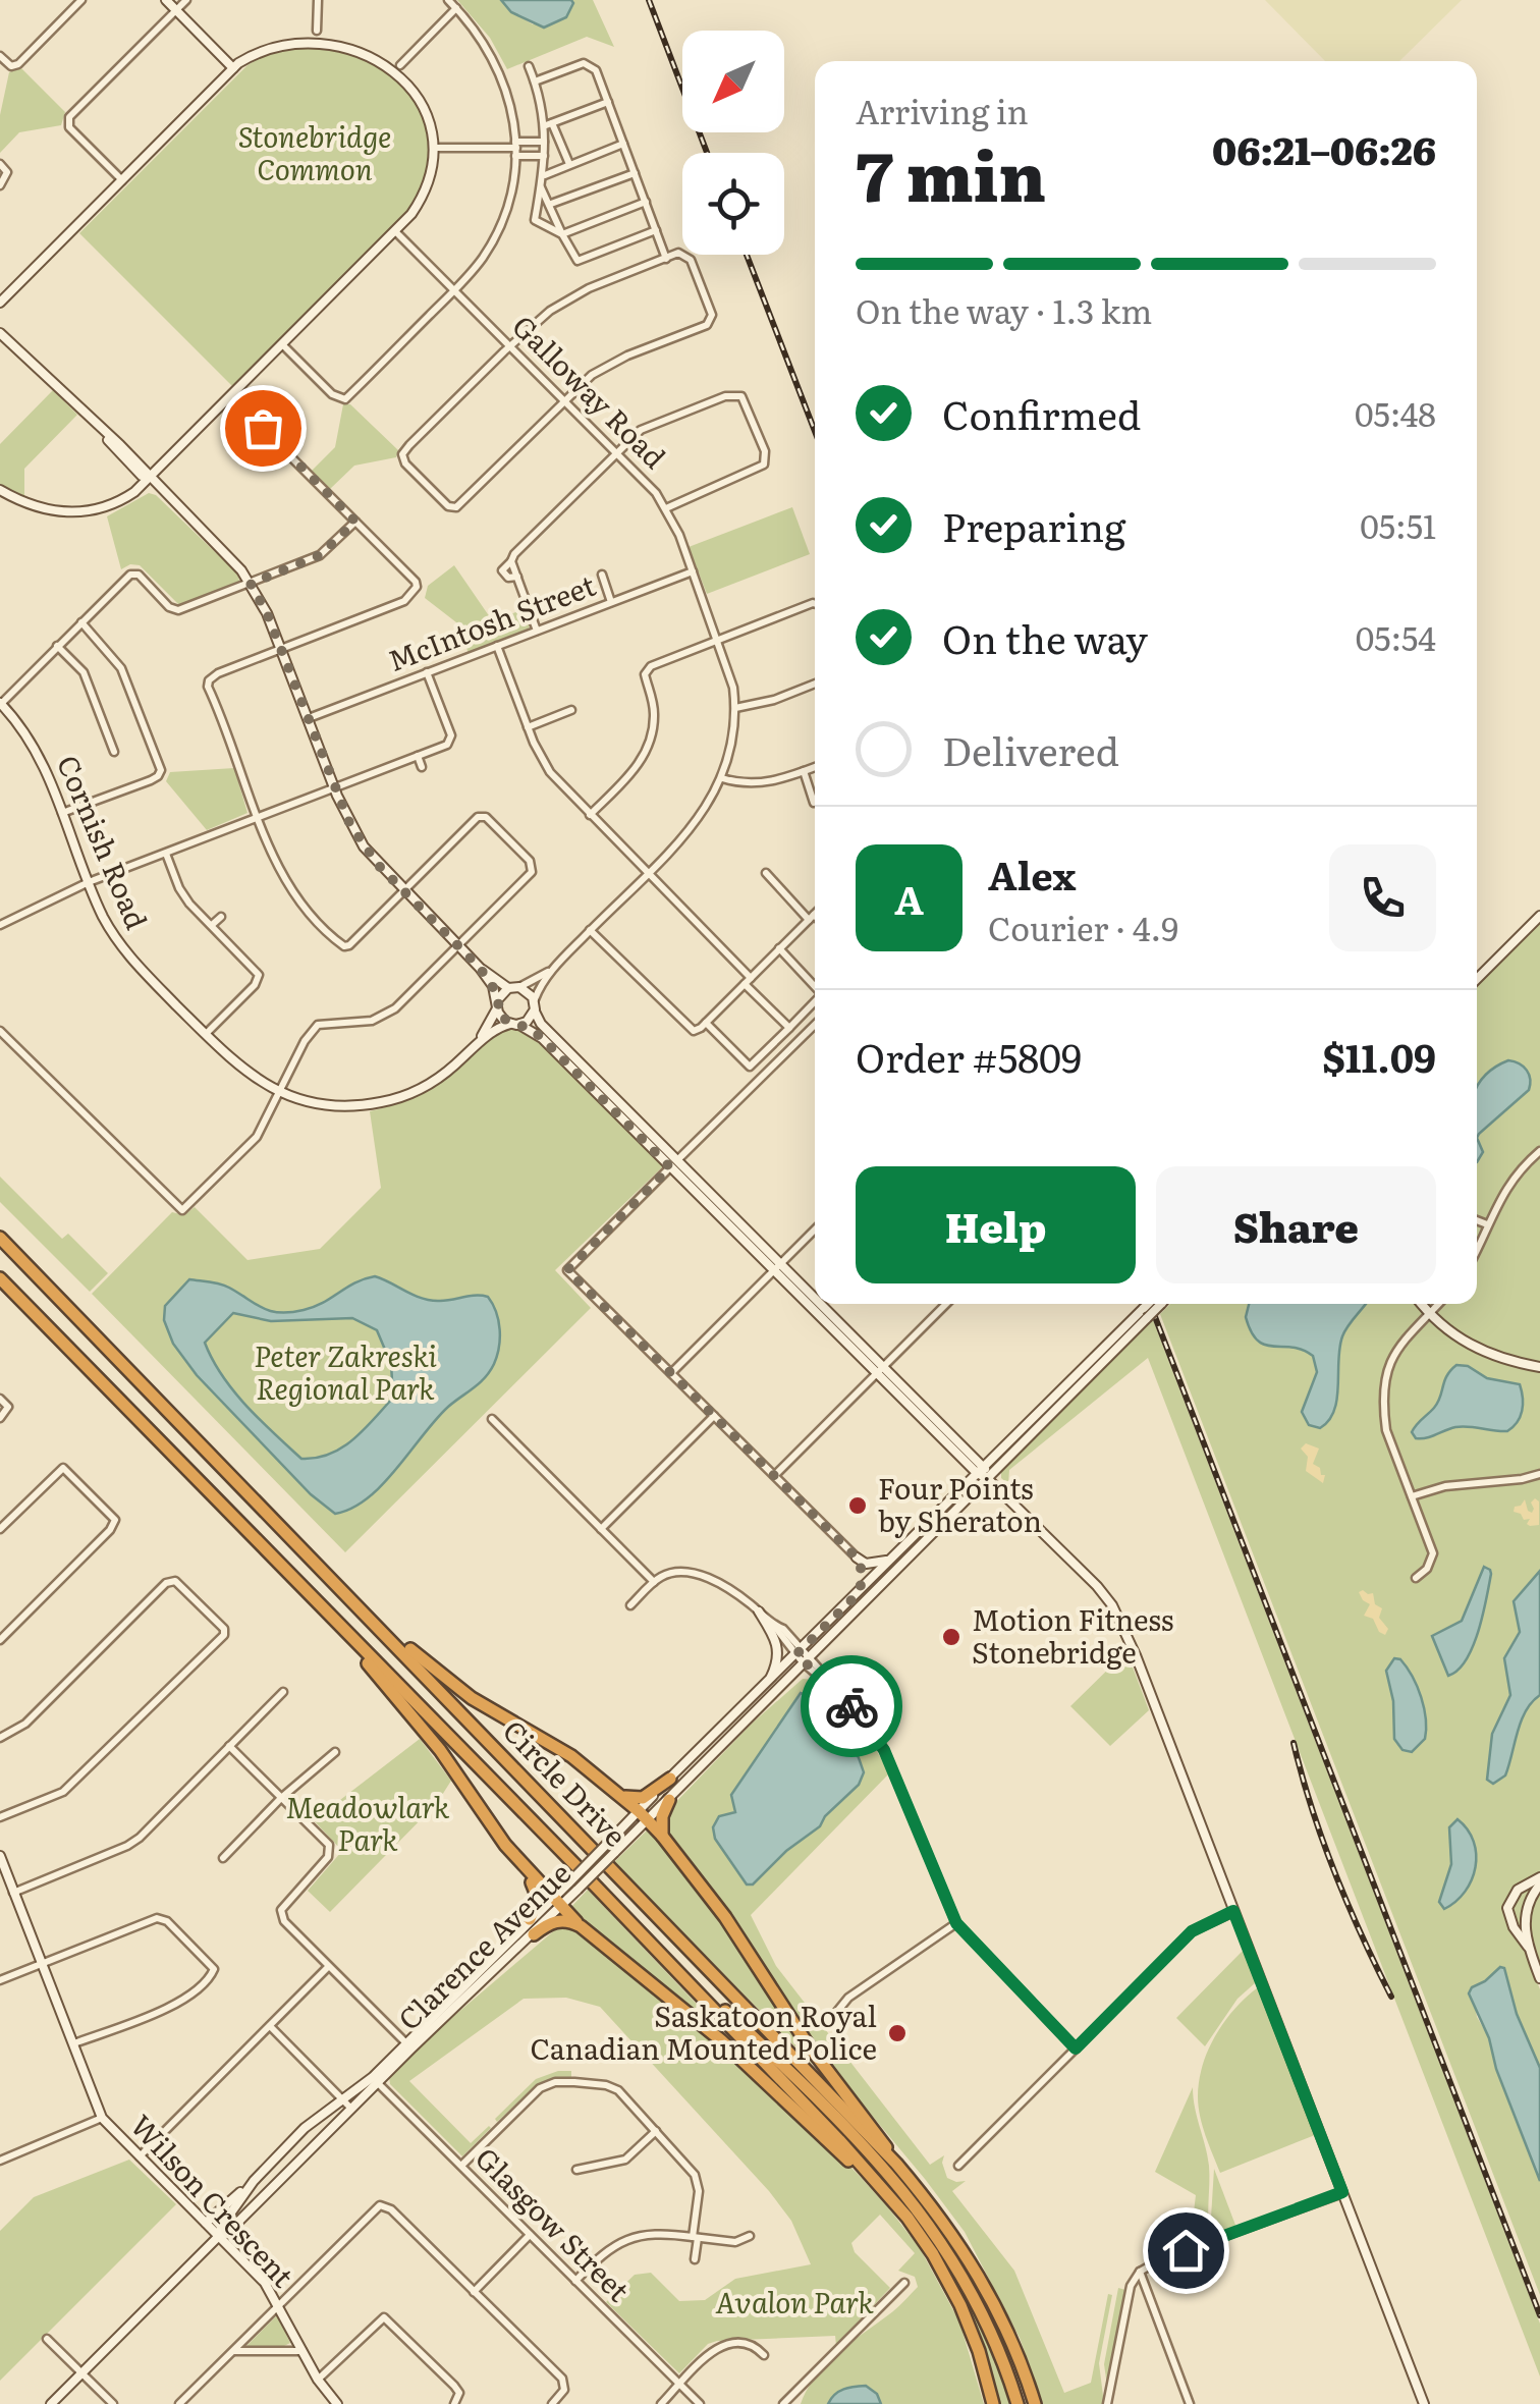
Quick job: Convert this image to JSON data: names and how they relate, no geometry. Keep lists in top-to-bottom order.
{
  "streets": {
    "highway": ["Circle Drive"],
    "street": [
      "Galloway Road",
      "McIntosh Street",
      "Cornish Road",
      "Clarence Avenue",
      "Wilson Crescent",
      "Glasgow Street"
    ]
  },
  "crossings": [
    ["Galloway Road", "McIntosh Street"],
    ["Galloway Road", "Cornish Road"],
    ["Clarence Avenue", "Wilson Crescent"],
    ["Clarence Avenue", "Glasgow Street"]
  ],
  "parks": [
    "Stonebridge Common",
    "Peter Zakreski Regional Park",
    "Meadowlark Park",
    "Avalon Park"
  ],
  "places": ["Four Points by Sheraton", "Motion Fitness Stonebridge", "Saskatoon Royal Canadian Mounted Police"],
  "north": "bottom left",
  "page": {
    "heading": ["7 min", "Arriving in", "06:21–06:26"],
    "panel": [
      "Alex",
      "Courier · 4.9",
      "Order #5809",
      "$11.09"
    ],
    "bar": "On the way · 1.3 km",
    "list": [
      ["Confirmed", "05:48"],
      ["Preparing", "05:51"],
      ["On the way", "05:54"],
      "Delivered"
    ],
    "round": "A",
    "buttons": ["Help", "Share"]
  }
}
